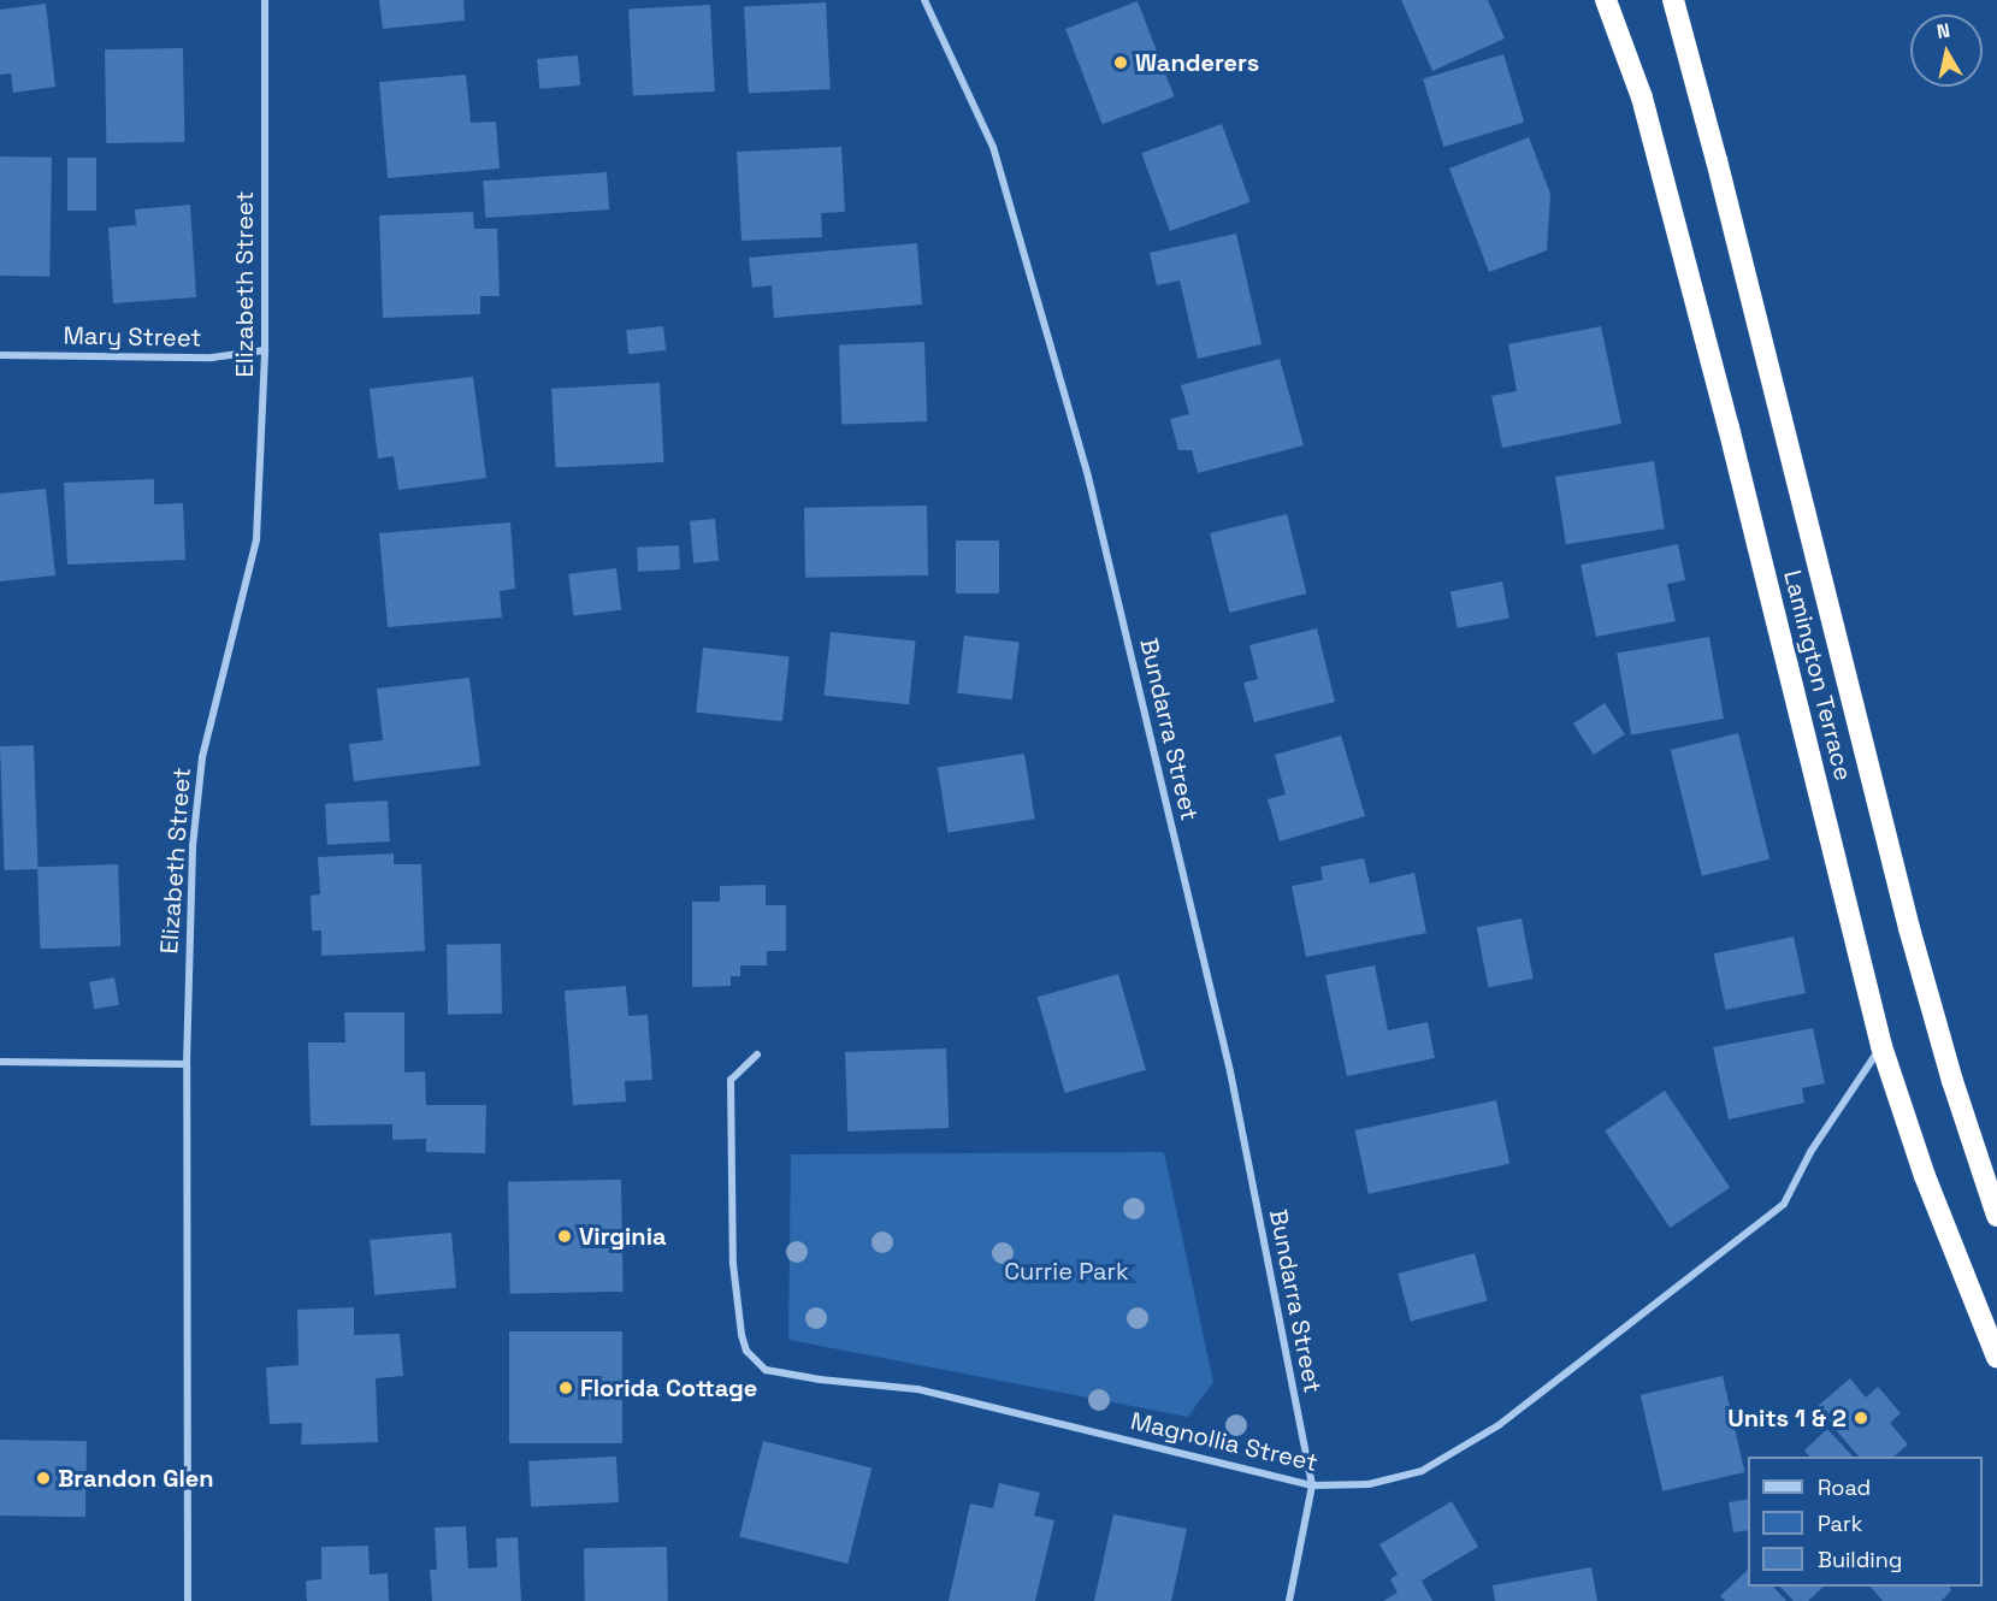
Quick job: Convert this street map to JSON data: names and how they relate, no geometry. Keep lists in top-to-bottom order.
{
  "streets": {
    "highway": ["Lamington Terrace"],
    "street": [
      "Elizabeth Street",
      "Mary Street",
      "Bundarra Street",
      "Magnollia Street"
    ]
  },
  "crossings": [
    ["Elizabeth Street", "Mary Street"],
    ["Lamington Terrace", "Magnollia Street"],
    ["Bundarra Street", "Magnollia Street"]
  ],
  "parks": ["Currie Park"],
  "places": [
    "Wanderers",
    "Virginia",
    "Florida Cottage",
    "Units 1 & 2",
    "Brandon Glen"
  ],
  "legend": ["Road", "Park", "Building"],
  "north": "top"
}
